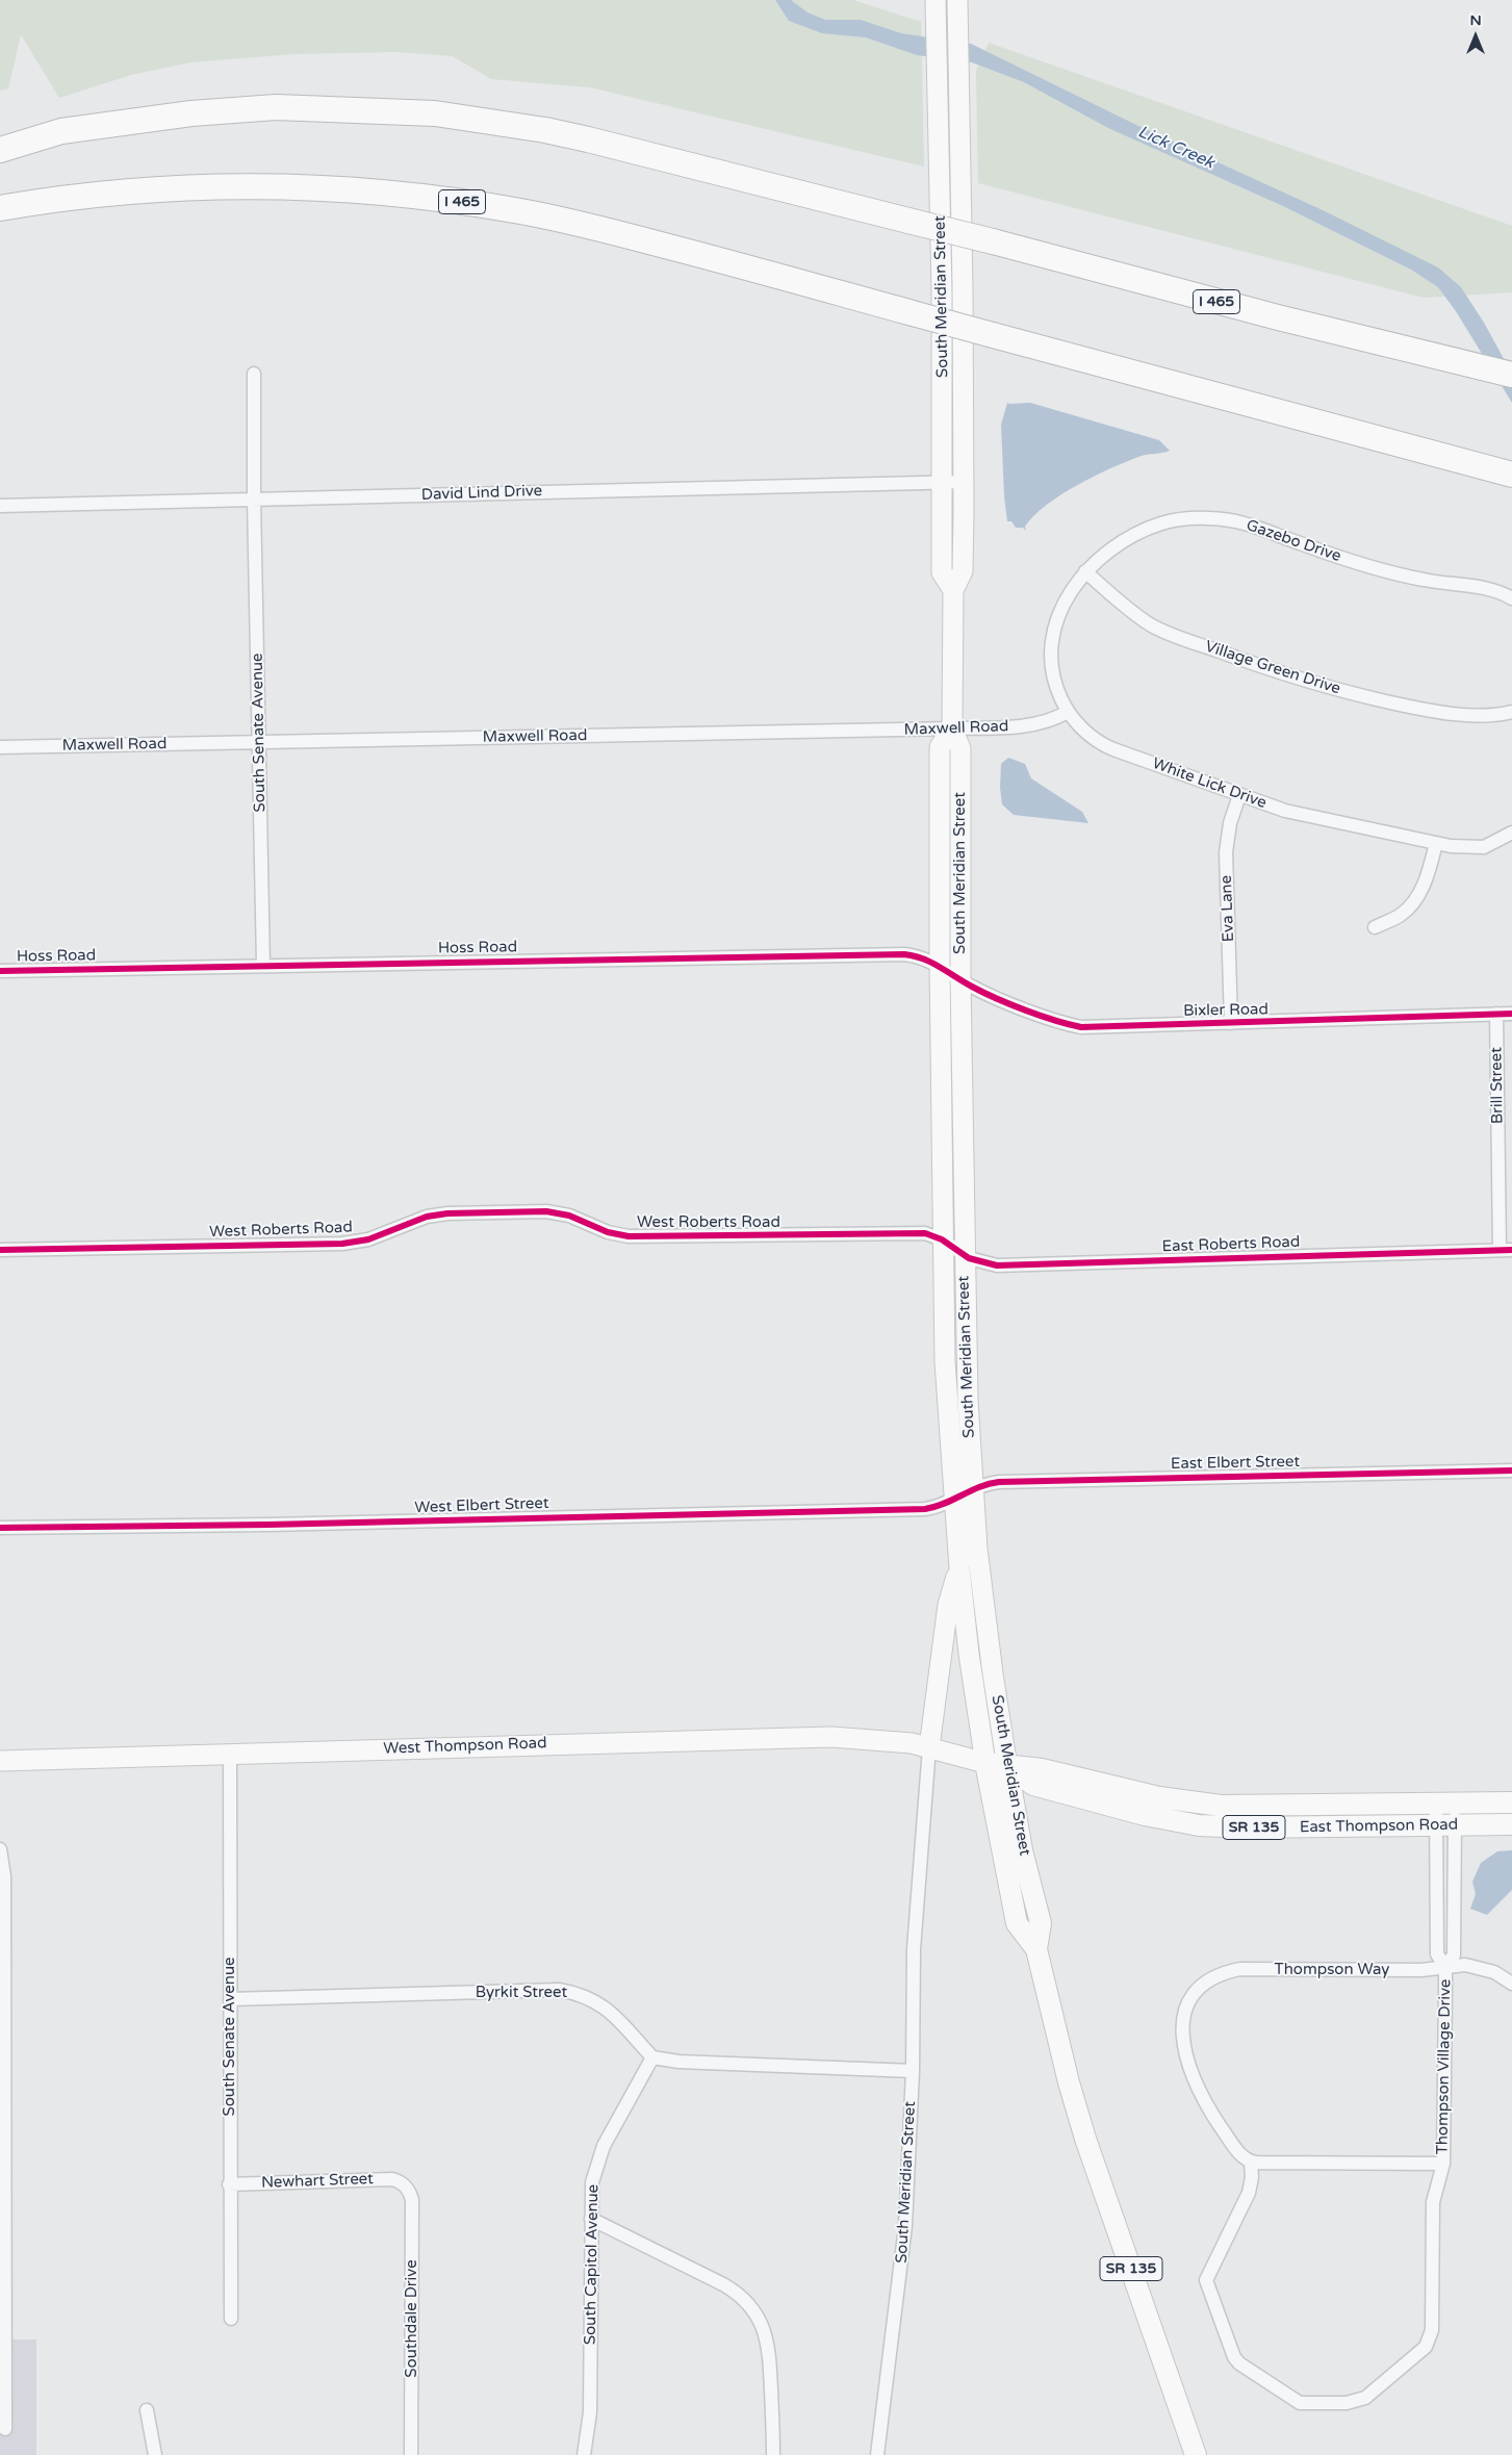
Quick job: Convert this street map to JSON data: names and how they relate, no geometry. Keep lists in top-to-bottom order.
{
  "streets": {
    "highway": ["I 465"],
    "main road": [
      "South Meridian Street",
      "West Thompson Road",
      "East Thompson Road",
      "SR 135"
    ],
    "street": [
      "David Lind Drive",
      "Gazebo Drive",
      "Village Green Drive",
      "Maxwell Road",
      "South Senate Avenue",
      "White Lick Drive",
      "Eva Lane",
      "Hoss Road",
      "Bixler Road",
      "Brill Street",
      "West Roberts Road",
      "East Roberts Road",
      "East Elbert Street",
      "West Elbert Street",
      "Thompson Way",
      "Byrkit Street",
      "Thompson Village Drive",
      "Newhart Street",
      "South Capitol Avenue",
      "Southdale Drive"
    ]
  },
  "crossings": [
    ["South Meridian Street", "David Lind Drive"],
    ["South Meridian Street", "Maxwell Road"],
    ["South Meridian Street", "Hoss Road"],
    ["South Meridian Street", "Bixler Road"],
    ["South Meridian Street", "West Roberts Road"],
    ["South Meridian Street", "East Roberts Road"],
    ["South Meridian Street", "East Elbert Street"],
    ["South Meridian Street", "West Elbert Street"],
    ["South Meridian Street", "West Thompson Road"],
    ["South Meridian Street", "East Thompson Road"],
    ["David Lind Drive", "South Senate Avenue"],
    ["Gazebo Drive", "Village Green Drive"],
    ["Gazebo Drive", "White Lick Drive"],
    ["Village Green Drive", "White Lick Drive"],
    ["Maxwell Road", "South Senate Avenue"],
    ["Maxwell Road", "White Lick Drive"],
    ["South Senate Avenue", "Hoss Road"],
    ["South Senate Avenue", "West Thompson Road"],
    ["South Senate Avenue", "Byrkit Street"],
    ["South Senate Avenue", "Newhart Street"],
    ["White Lick Drive", "Eva Lane"],
    ["Eva Lane", "Bixler Road"],
    ["Hoss Road", "Bixler Road"],
    ["Bixler Road", "Brill Street"],
    ["Brill Street", "East Roberts Road"],
    ["West Roberts Road", "East Roberts Road"],
    ["East Elbert Street", "West Elbert Street"],
    ["West Thompson Road", "East Thompson Road"],
    ["East Thompson Road", "Thompson Village Drive"],
    ["Thompson Way", "Thompson Village Drive"],
    ["Byrkit Street", "South Capitol Avenue"],
    ["Newhart Street", "Southdale Drive"]
  ],
  "water": ["Lick Creek"],
  "north": "top"
}
